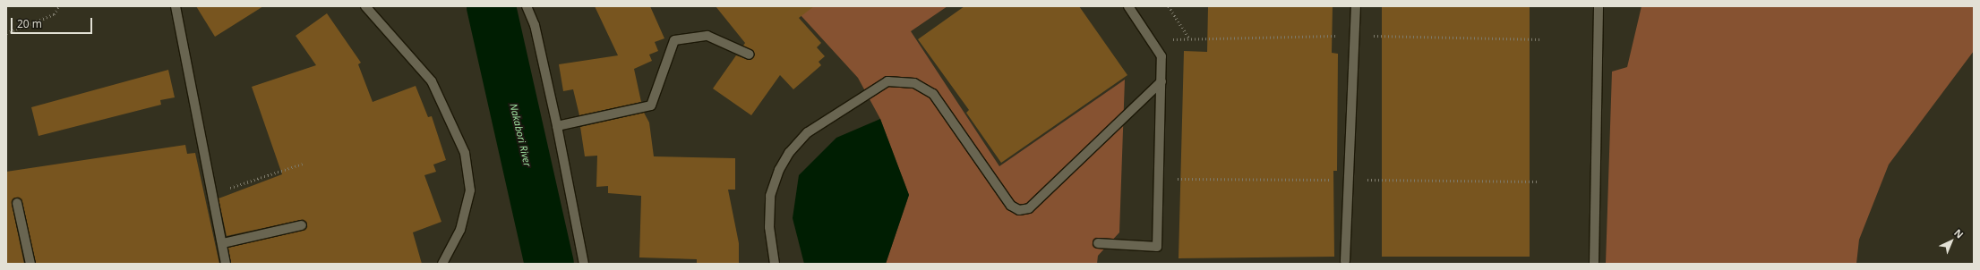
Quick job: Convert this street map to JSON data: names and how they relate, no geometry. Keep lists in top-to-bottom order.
{
  "water": ["Nakabori River"],
  "scale_bar": "20 m",
  "north": "top right"
}
